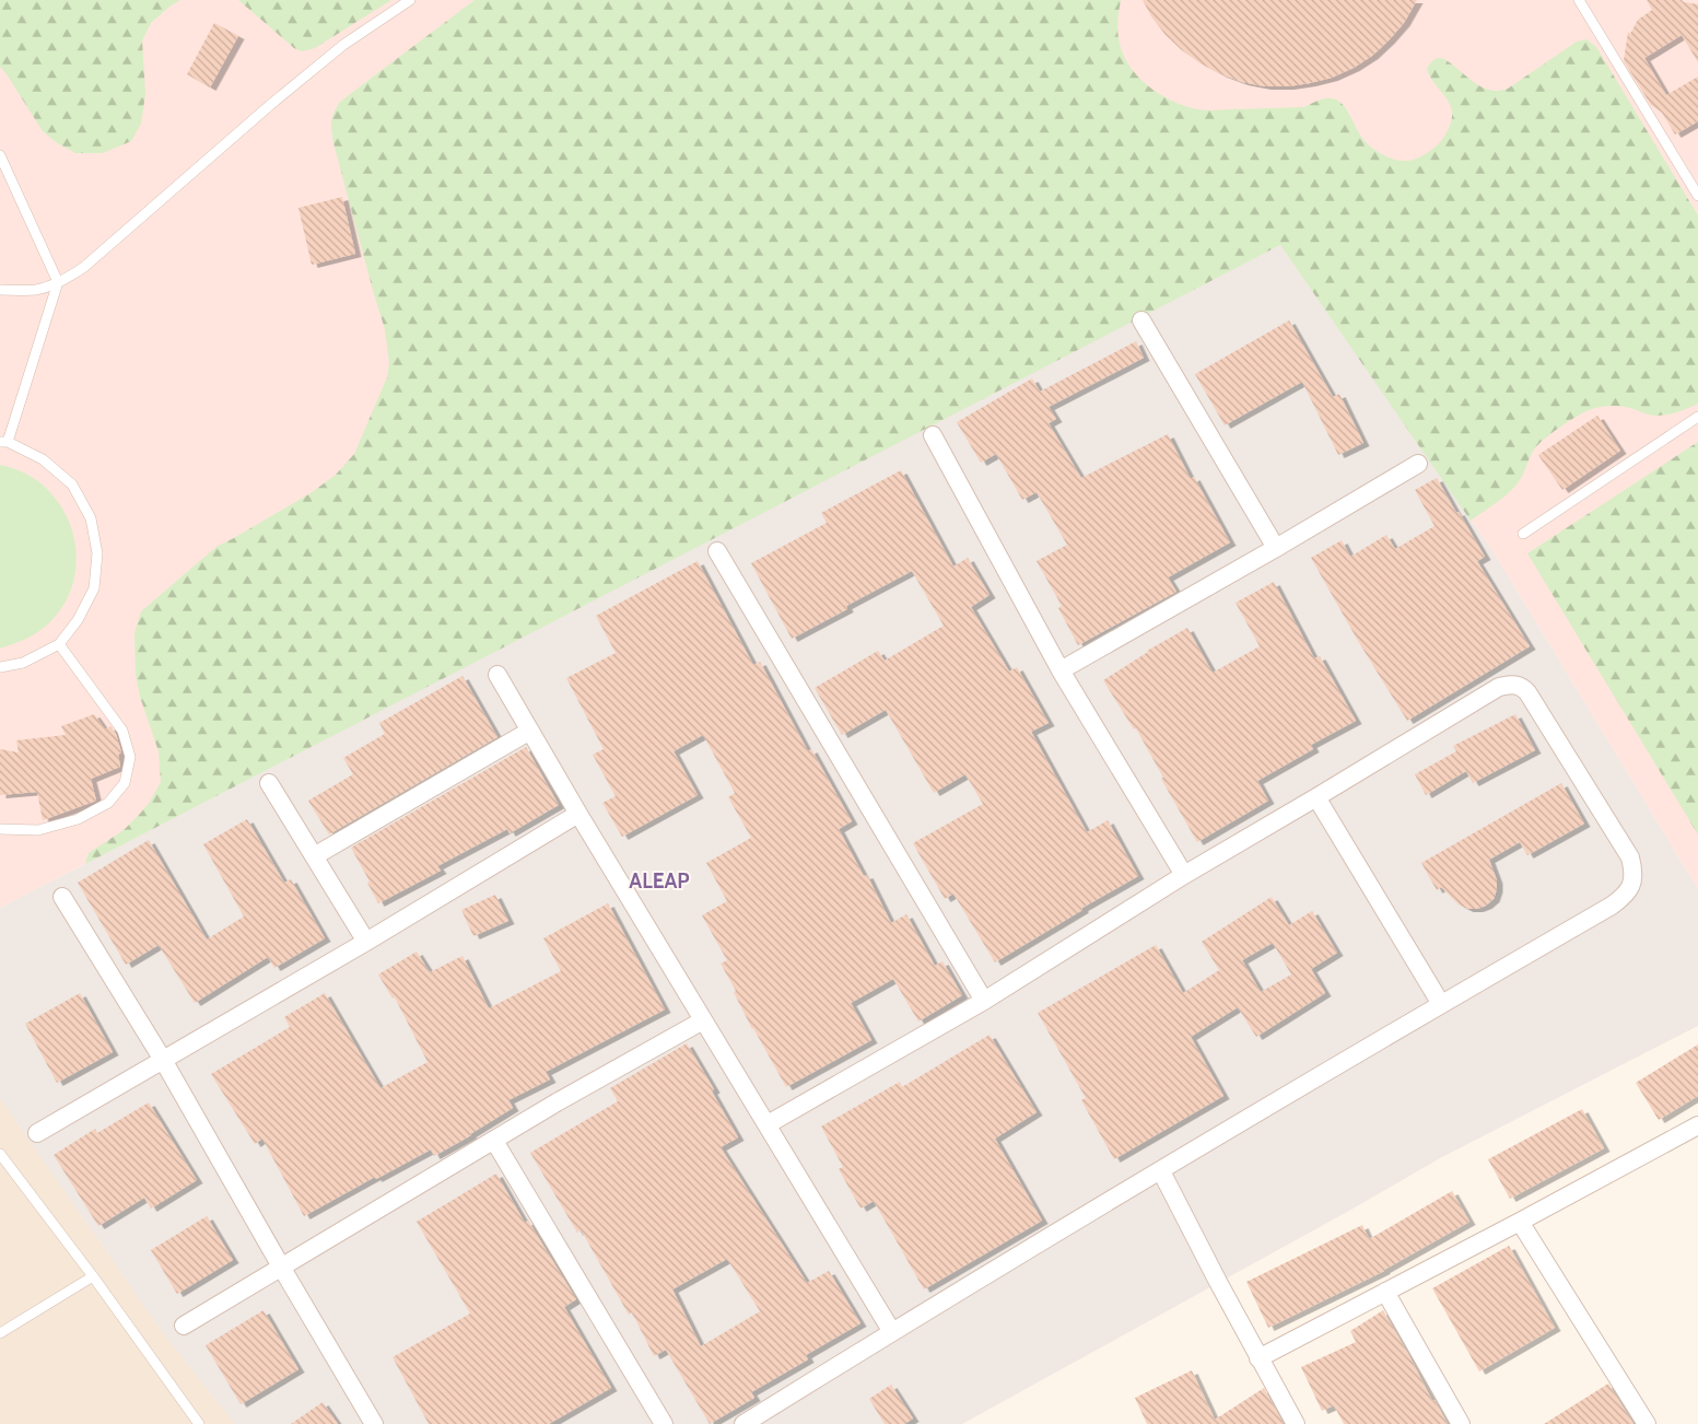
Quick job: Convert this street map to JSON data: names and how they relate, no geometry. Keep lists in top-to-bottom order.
{
  "districts": ["ALEAP"]
}
